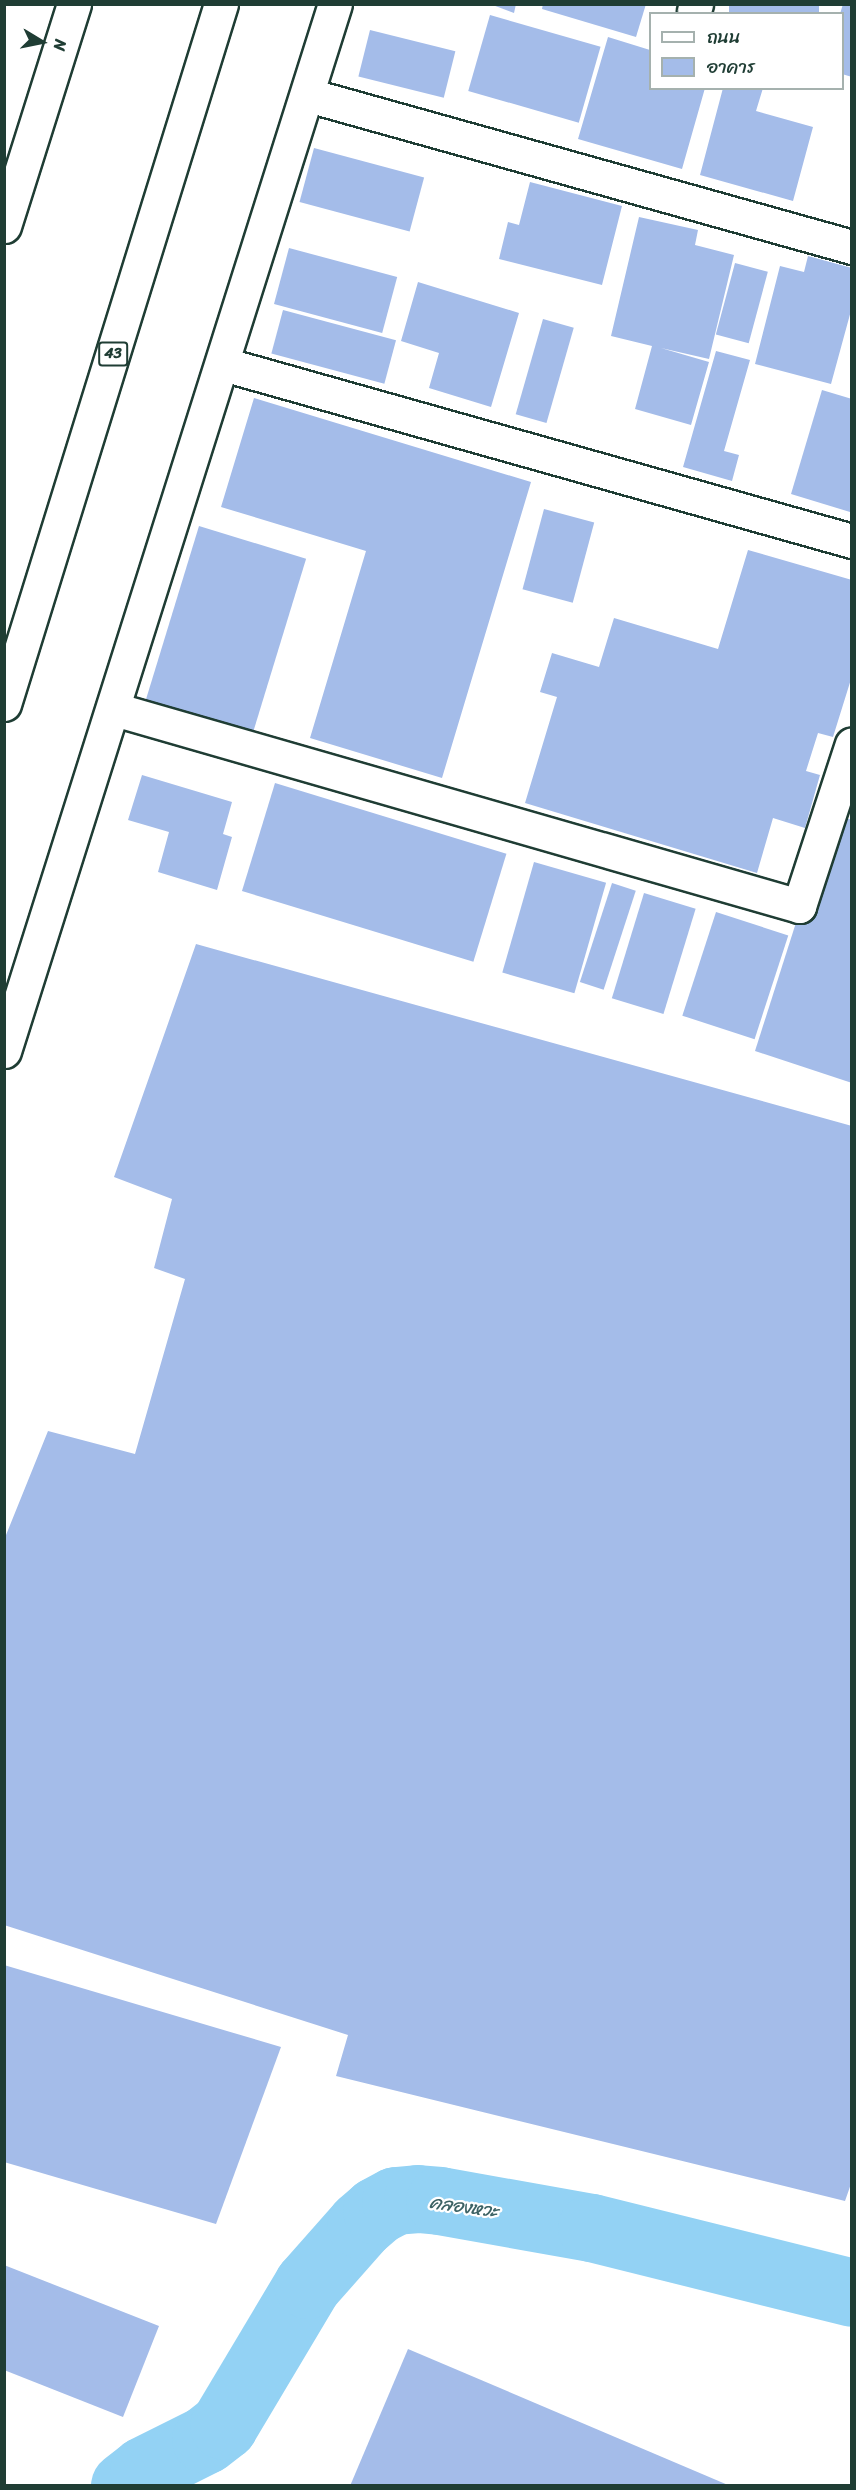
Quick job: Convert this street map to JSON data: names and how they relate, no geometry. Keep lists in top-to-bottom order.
{
  "streets": {
    "main road": ["43"]
  },
  "water": ["คลองหวะ"],
  "legend": ["ถนน", "อาคาร"],
  "north": "right"
}
